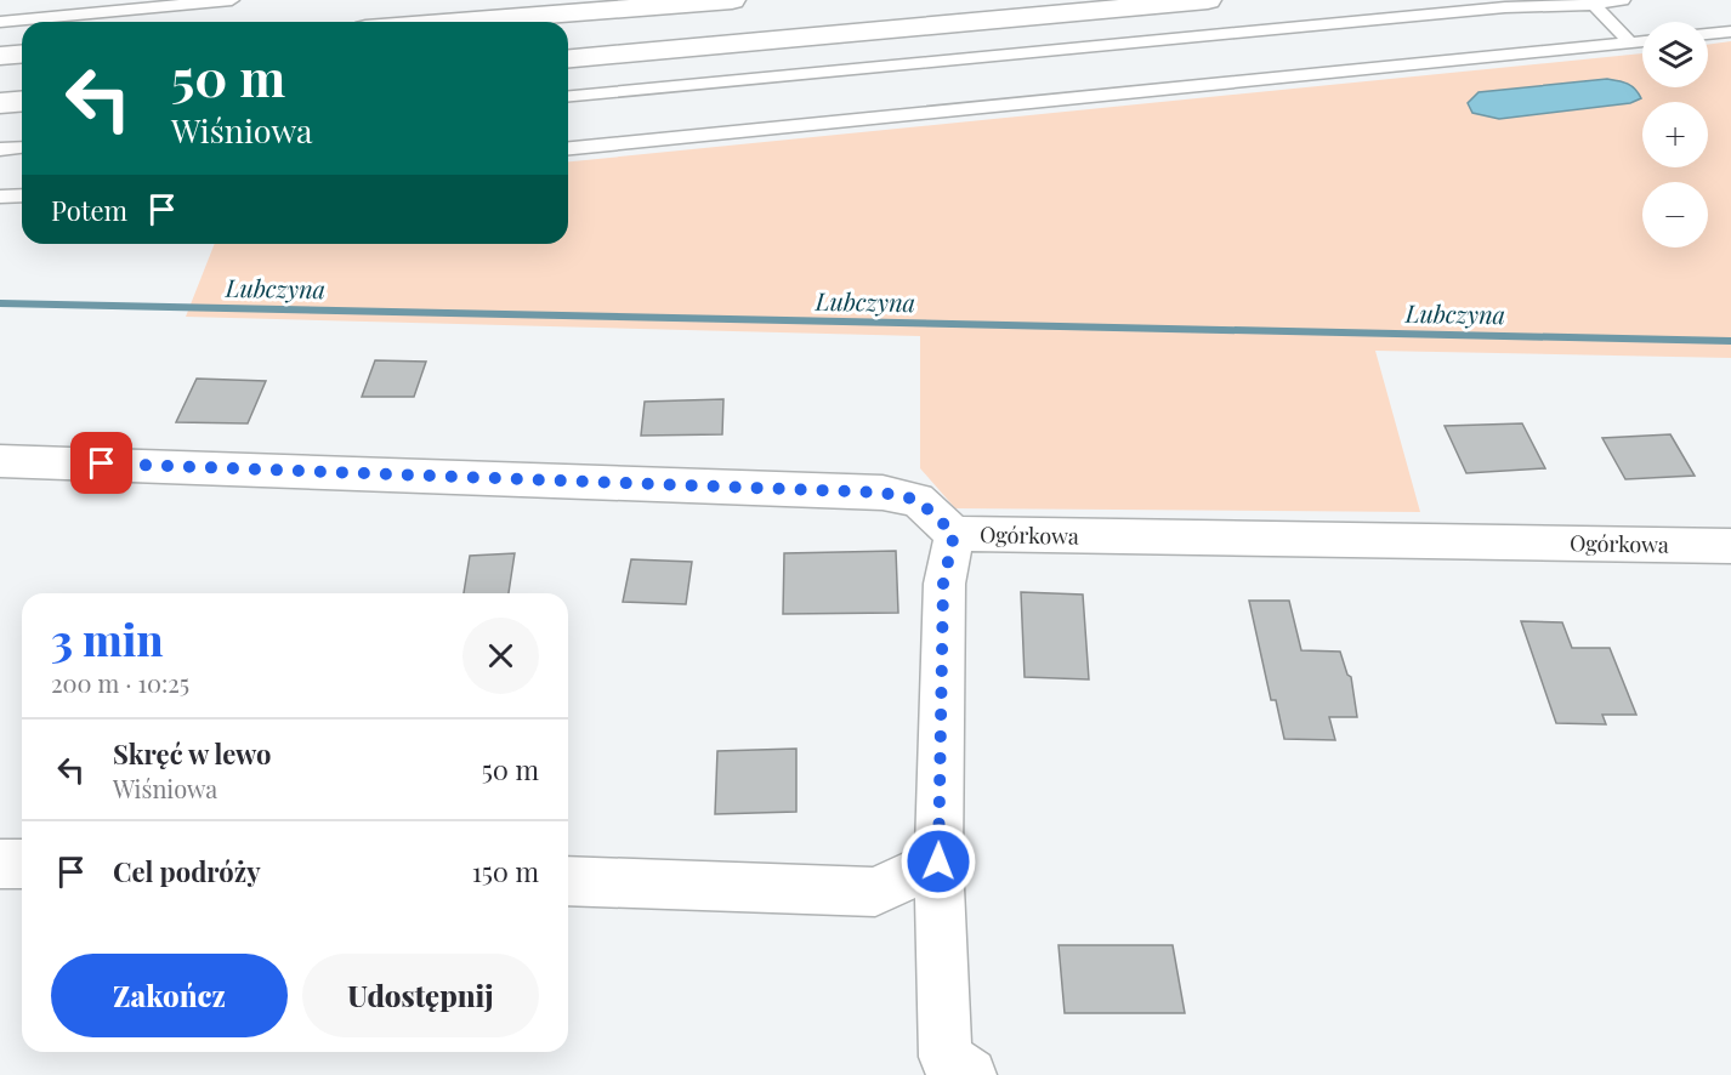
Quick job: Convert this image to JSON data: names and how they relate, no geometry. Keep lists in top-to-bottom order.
{
  "streets": {
    "main road": ["Ogórkowa"]
  },
  "water": ["Lubczyna"],
  "page": {
    "map_buttons": ["+", "−"],
    "turn": ["50 m", "Wiśniowa"],
    "then": "Potem",
    "heading": ["3 min", "200 m · 10:25"],
    "list": [
      {
        "name": "Skręć w lewo",
        "note": "Wiśniowa",
        "value": "50 m"
      },
      {
        "name": "Cel podróży",
        "value": "150 m"
      }
    ],
    "buttons": ["Zakończ", "Udostępnij"]
  }
}
